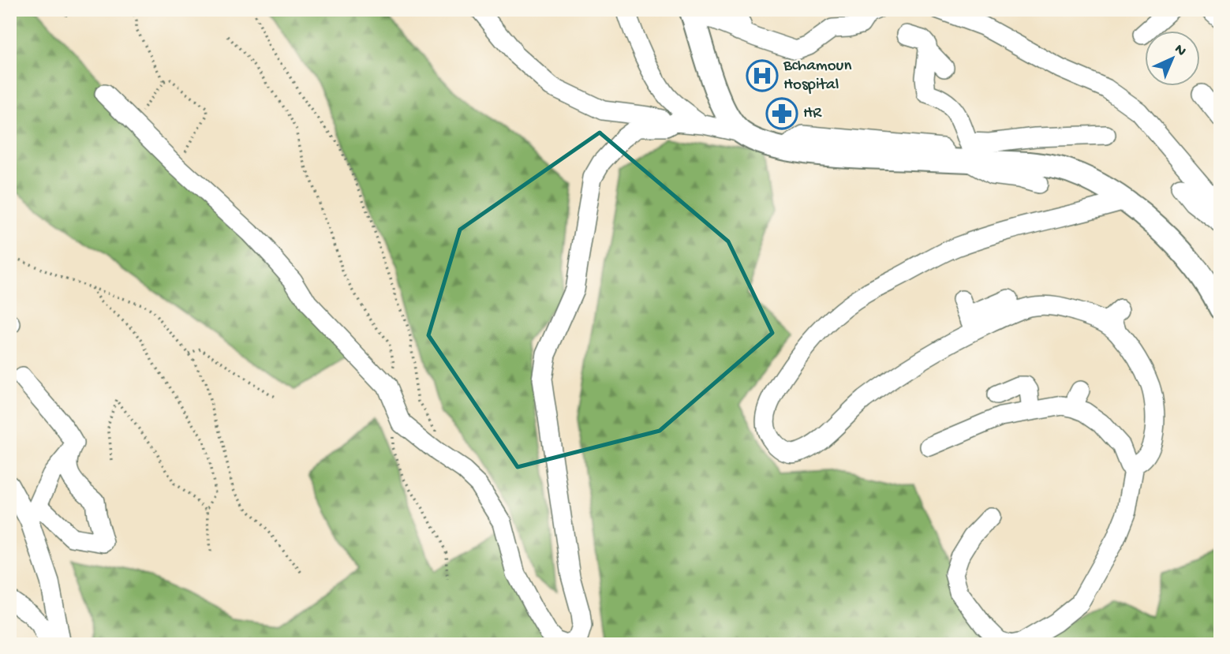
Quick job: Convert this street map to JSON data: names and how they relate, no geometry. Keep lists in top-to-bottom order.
{
  "places": {
    "hospital": ["Bchamoun Hospital"],
    "pharmacy": ["HR"]
  },
  "north": "top right"
}
